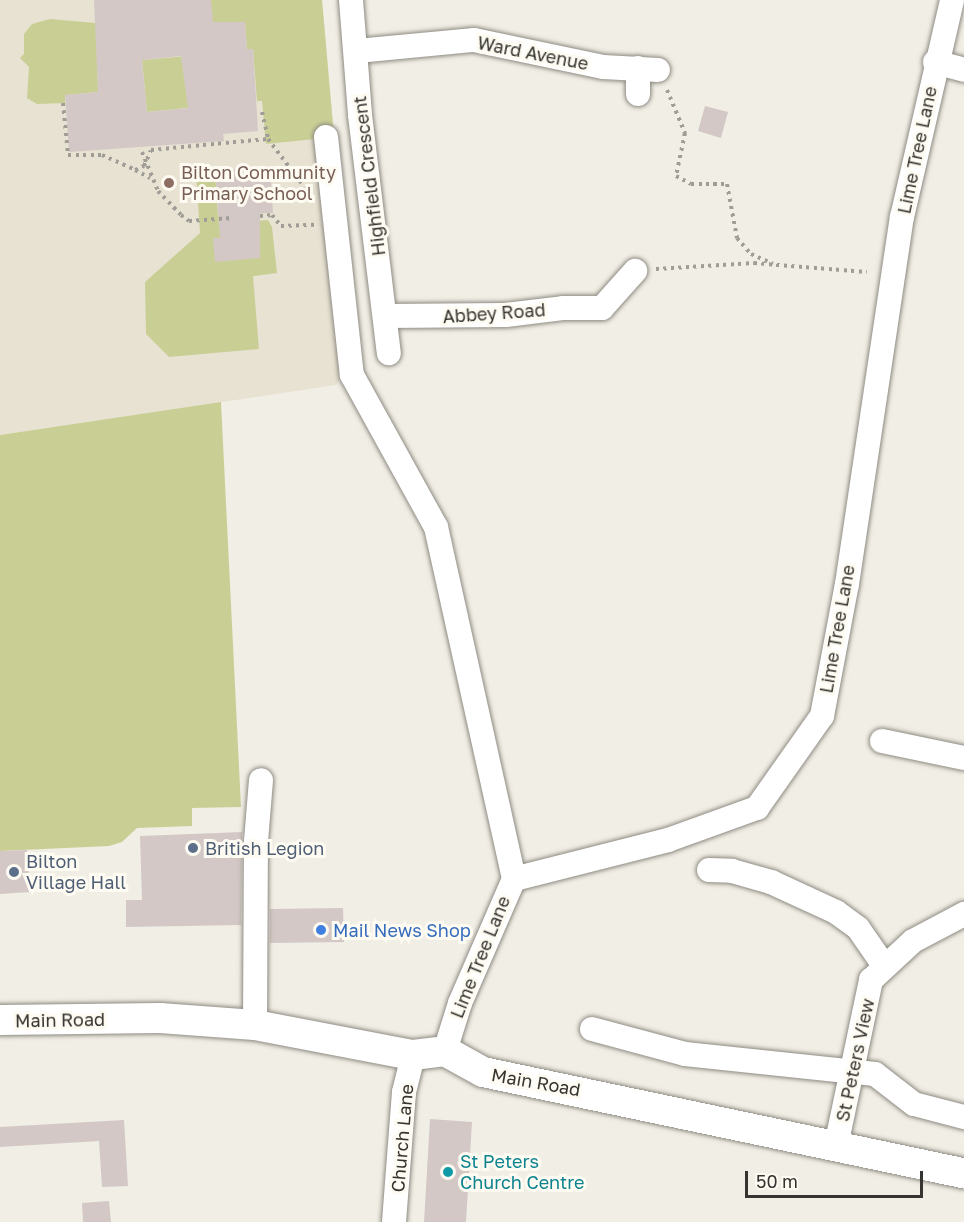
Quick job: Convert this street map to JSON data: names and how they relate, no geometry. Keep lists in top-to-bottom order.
{
  "streets": {
    "main road": ["Main Road"],
    "street": [
      "Ward Avenue",
      "Lime Tree Lane",
      "Highfield Crescent",
      "Abbey Road",
      "St Peters View",
      "Church Lane"
    ]
  },
  "crossings": [
    ["Ward Avenue", "Highfield Crescent"],
    ["Lime Tree Lane", "Main Road"],
    ["Highfield Crescent", "Abbey Road"],
    ["Main Road", "St Peters View"],
    ["Main Road", "Church Lane"]
  ],
  "places": [
    "Bilton Community Primary School",
    "British Legion",
    "Bilton Village Hall",
    "Mail News Shop",
    "St Peters Church Centre"
  ],
  "scale_bar": "50 m"
}
